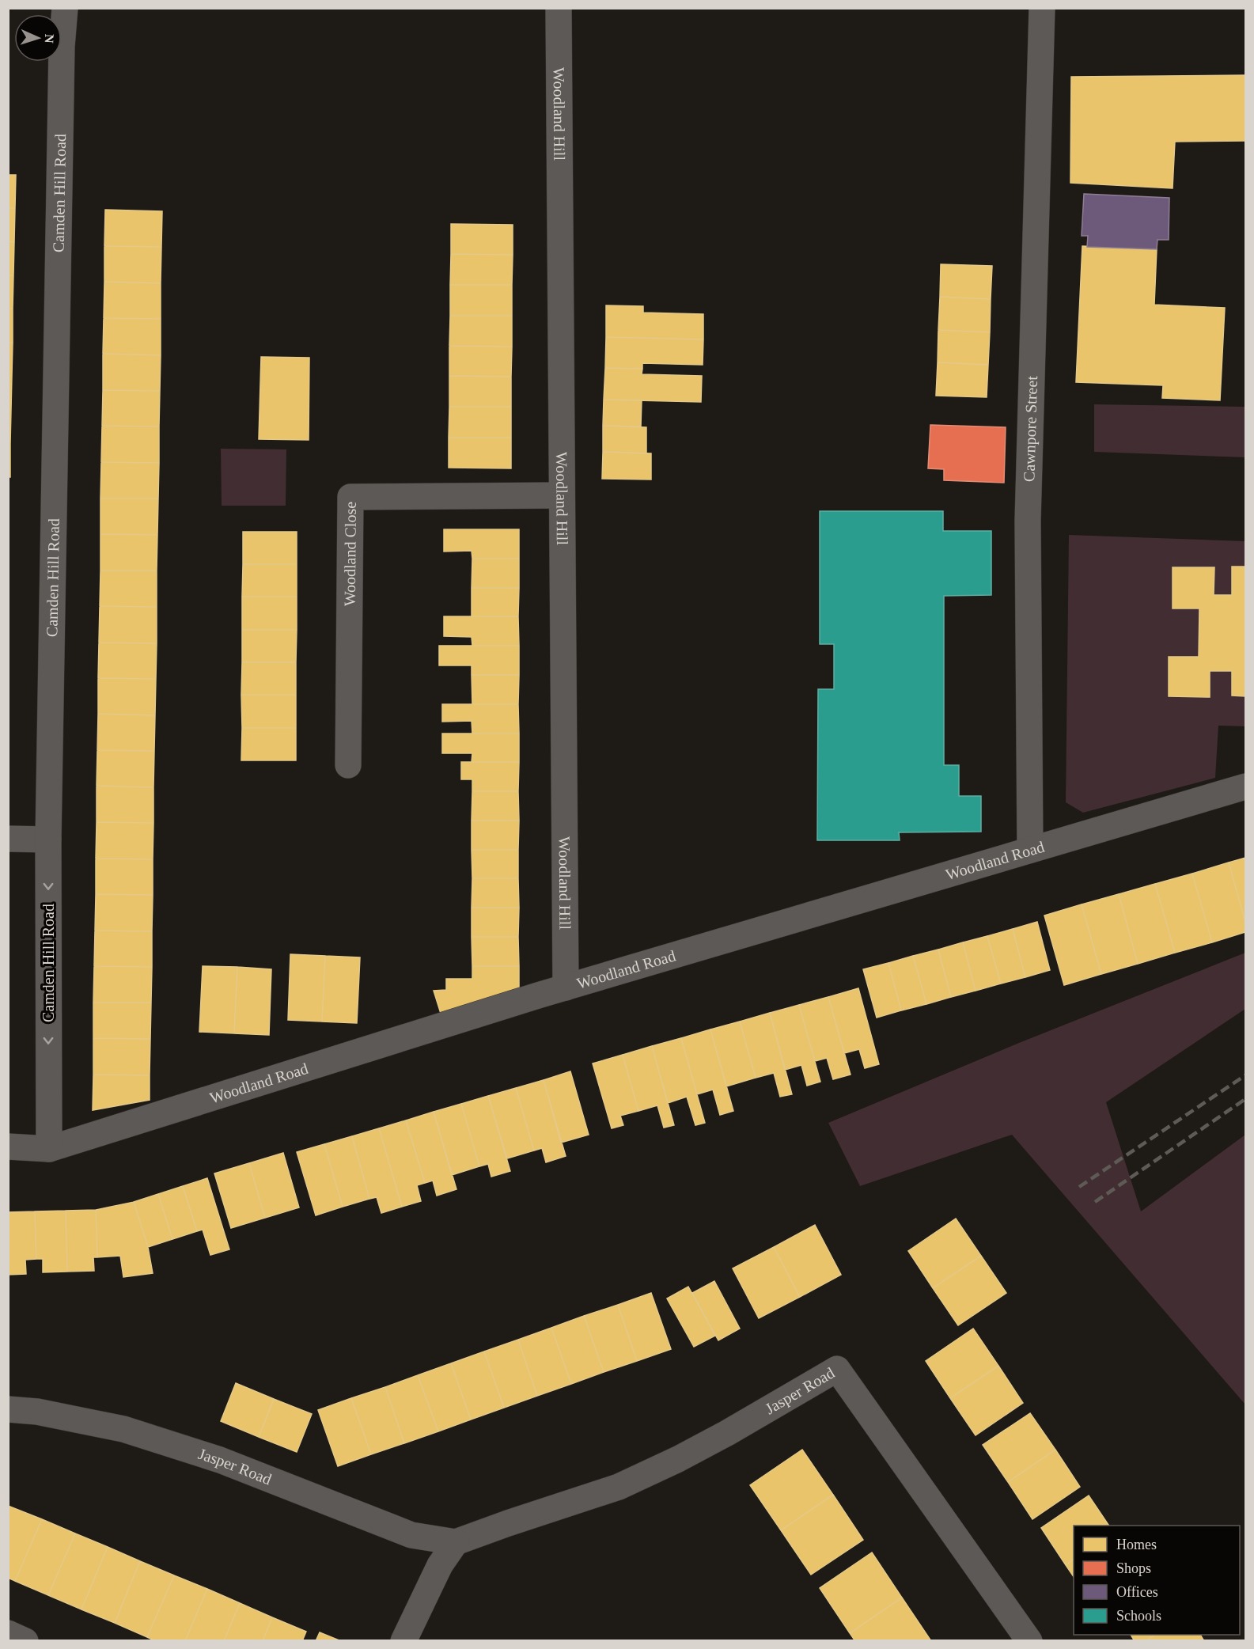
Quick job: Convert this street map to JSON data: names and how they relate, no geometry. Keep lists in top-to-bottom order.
{
  "streets": {
    "street": [
      "Woodland Hill",
      "Camden Hill Road",
      "Cawnpore Street",
      "Woodland Close",
      "Woodland Road",
      "Jasper Road"
    ]
  },
  "crossings": [
    ["Woodland Hill", "Woodland Close"],
    ["Woodland Hill", "Woodland Road"],
    ["Camden Hill Road", "Woodland Road"],
    ["Cawnpore Street", "Woodland Road"]
  ],
  "legend": [
    "Homes",
    "Shops",
    "Offices",
    "Schools"
  ],
  "north": "right"
}
